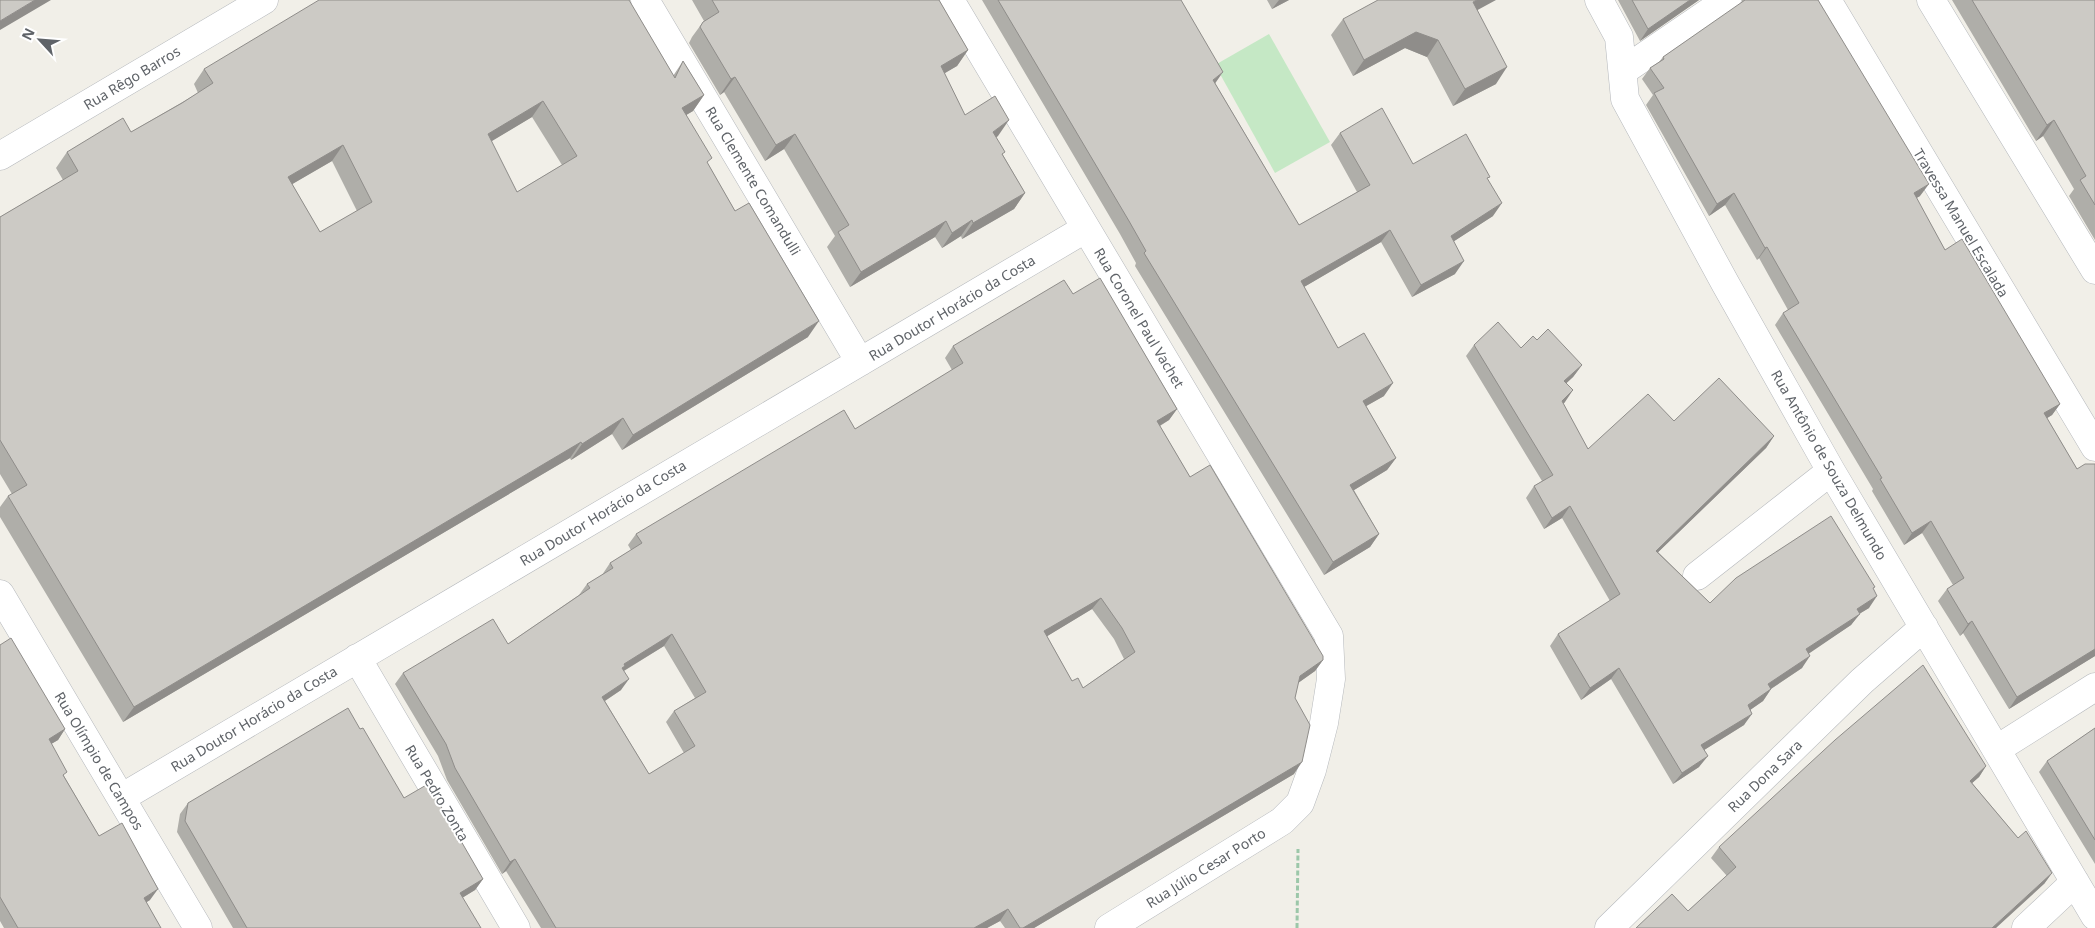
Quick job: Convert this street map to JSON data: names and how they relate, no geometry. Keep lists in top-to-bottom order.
{
  "streets": {
    "street": [
      "Rua Rêgo Barros",
      "Rua Clemente Comandulli",
      "Travessa Manuel Escalada",
      "Rua Doutor Horácio da Costa",
      "Rua Coronel Paul Vachet",
      "Rua Antônio de Souza Delmundo",
      "Rua Olímpio de Campos",
      "Rua Dona Sara",
      "Rua Pedro Zonta",
      "Rua Júlio Cesar Porto"
    ]
  },
  "crossings": [
    ["Rua Clemente Comandulli", "Rua Doutor Horácio da Costa"],
    ["Rua Doutor Horácio da Costa", "Rua Coronel Paul Vachet"],
    ["Rua Doutor Horácio da Costa", "Rua Olímpio de Campos"],
    ["Rua Doutor Horácio da Costa", "Rua Pedro Zonta"],
    ["Rua Coronel Paul Vachet", "Rua Júlio Cesar Porto"],
    ["Rua Antônio de Souza Delmundo", "Rua Dona Sara"]
  ],
  "north": "top left"
}
